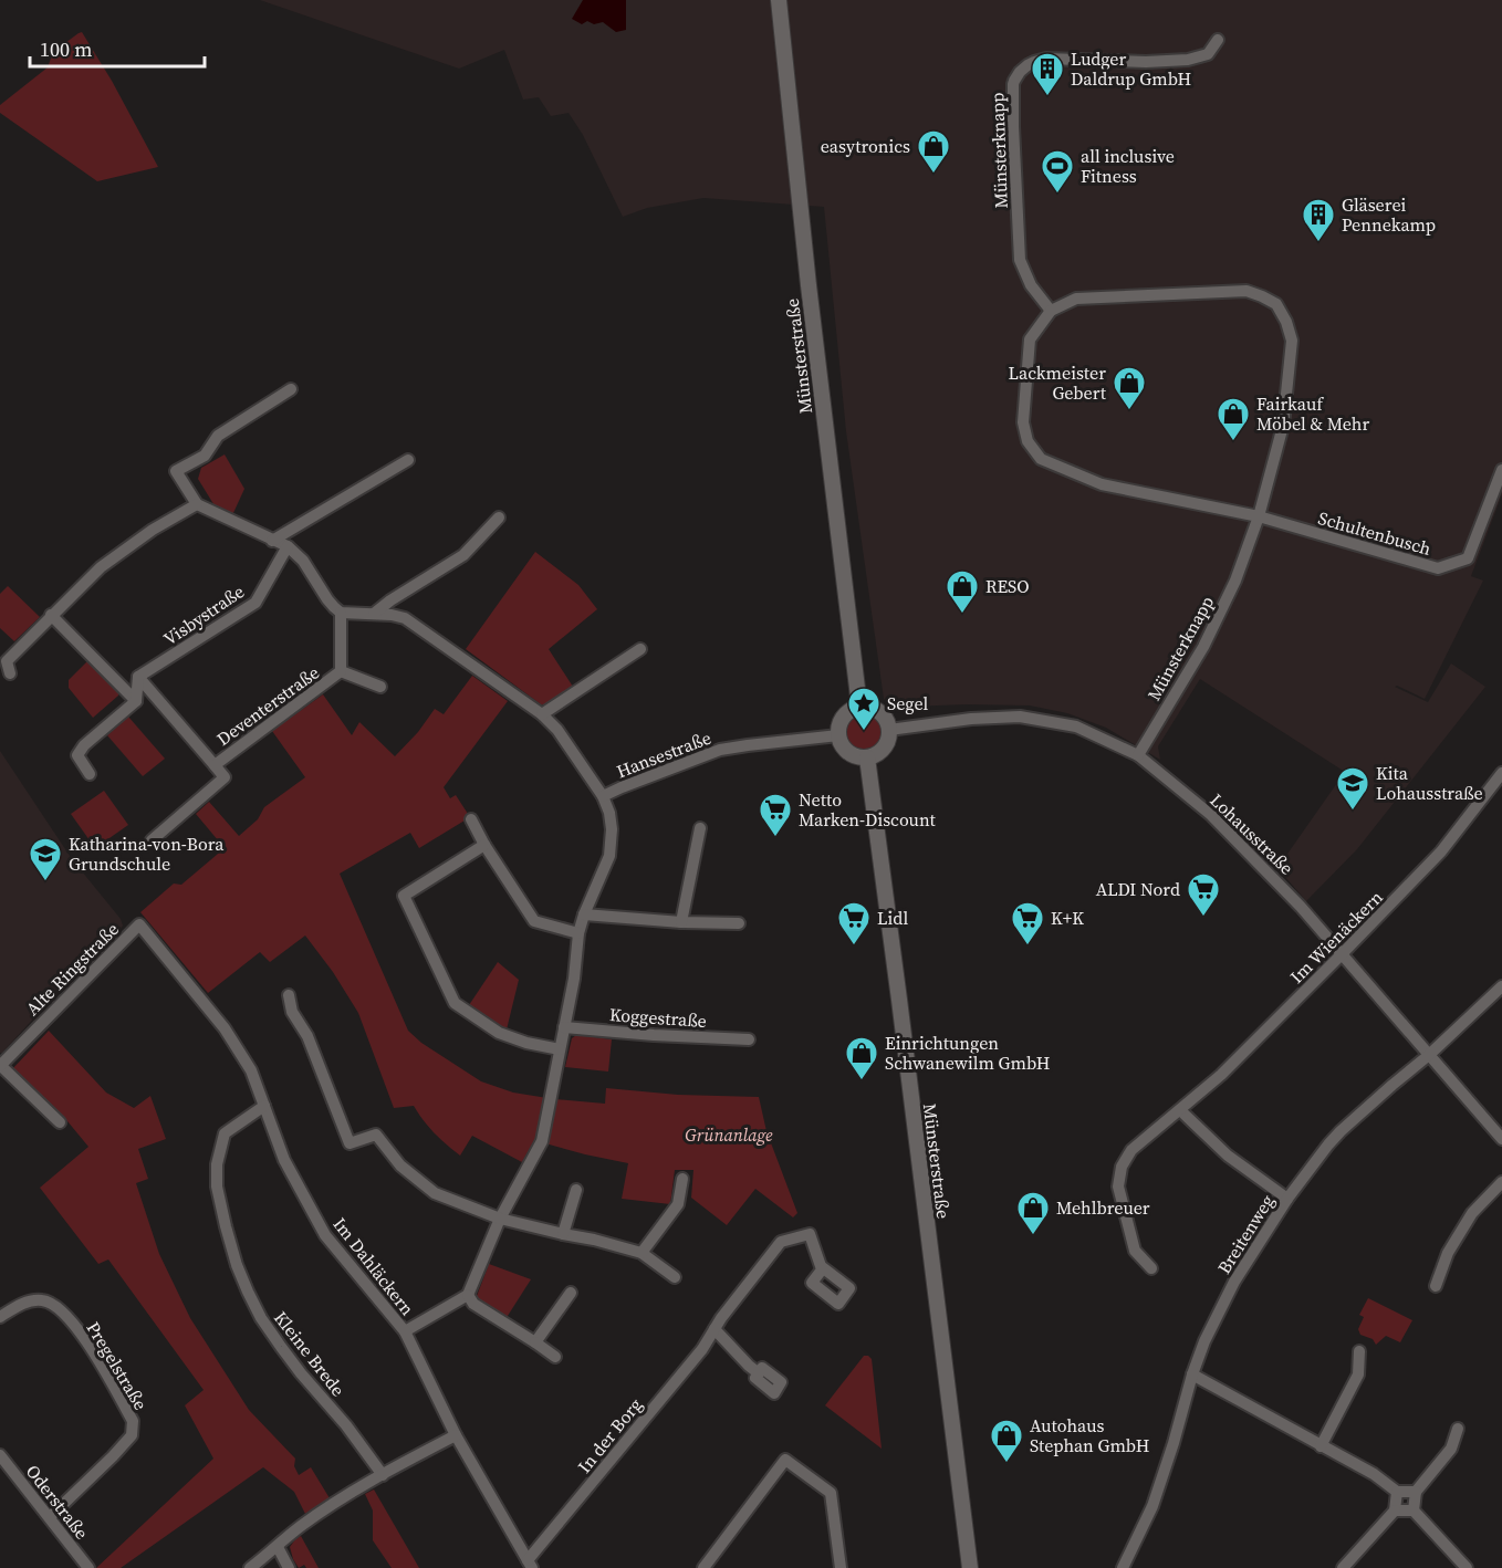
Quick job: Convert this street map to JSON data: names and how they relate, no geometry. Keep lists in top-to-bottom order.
{
  "streets": {
    "main road": ["Münsterstraße"],
    "street": [
      "Münsterknapp",
      "Schultenbusch",
      "Visbystraße",
      "Deventerstraße",
      "Hansestraße",
      "Lohausstraße",
      "Im Wienäckern",
      "Alte Ringstraße",
      "Koggestraße",
      "Breitenweg",
      "Im Dahläckern",
      "Kleine Brede",
      "Pregelstraße",
      "In der Borg",
      "Oderstraße"
    ]
  },
  "crossings": [
    ["Münsterknapp", "Schultenbusch"],
    ["Münsterknapp", "Lohausstraße"],
    ["Münsterstraße", "Hansestraße"],
    ["Münsterstraße", "Lohausstraße"],
    ["Visbystraße", "Deventerstraße"],
    ["Deventerstraße", "Hansestraße"],
    ["Hansestraße", "Lohausstraße"],
    ["Lohausstraße", "Im Wienäckern"],
    ["Lohausstraße", "Breitenweg"],
    ["Alte Ringstraße", "Im Dahläckern"],
    ["Im Dahläckern", "Kleine Brede"],
    ["Im Dahläckern", "In der Borg"],
    ["Pregelstraße", "Oderstraße"]
  ],
  "parks": ["Grünanlage"],
  "places": {
    "building": ["Ludger Daldrup GmbH", "Gläserei Pennekamp"],
    "shop": [
      "easytronics",
      "Lackmeister Gebert",
      "Fairkauf Möbel & Mehr",
      "RESO",
      "Einrichtungen Schwanewilm GmbH",
      "Mehlbreuer",
      "Autohaus Stephan GmbH"
    ],
    "sports": ["all inclusive Fitness"],
    "place": ["Segel"],
    "school or university": ["Kita Lohausstraße", "Katharina-von-Bora Grundschule"],
    "supermarket": [
      "Netto Marken-Discount",
      "ALDI Nord",
      "Lidl",
      "K+K"
    ]
  },
  "scale_bar": "100 m"
}
